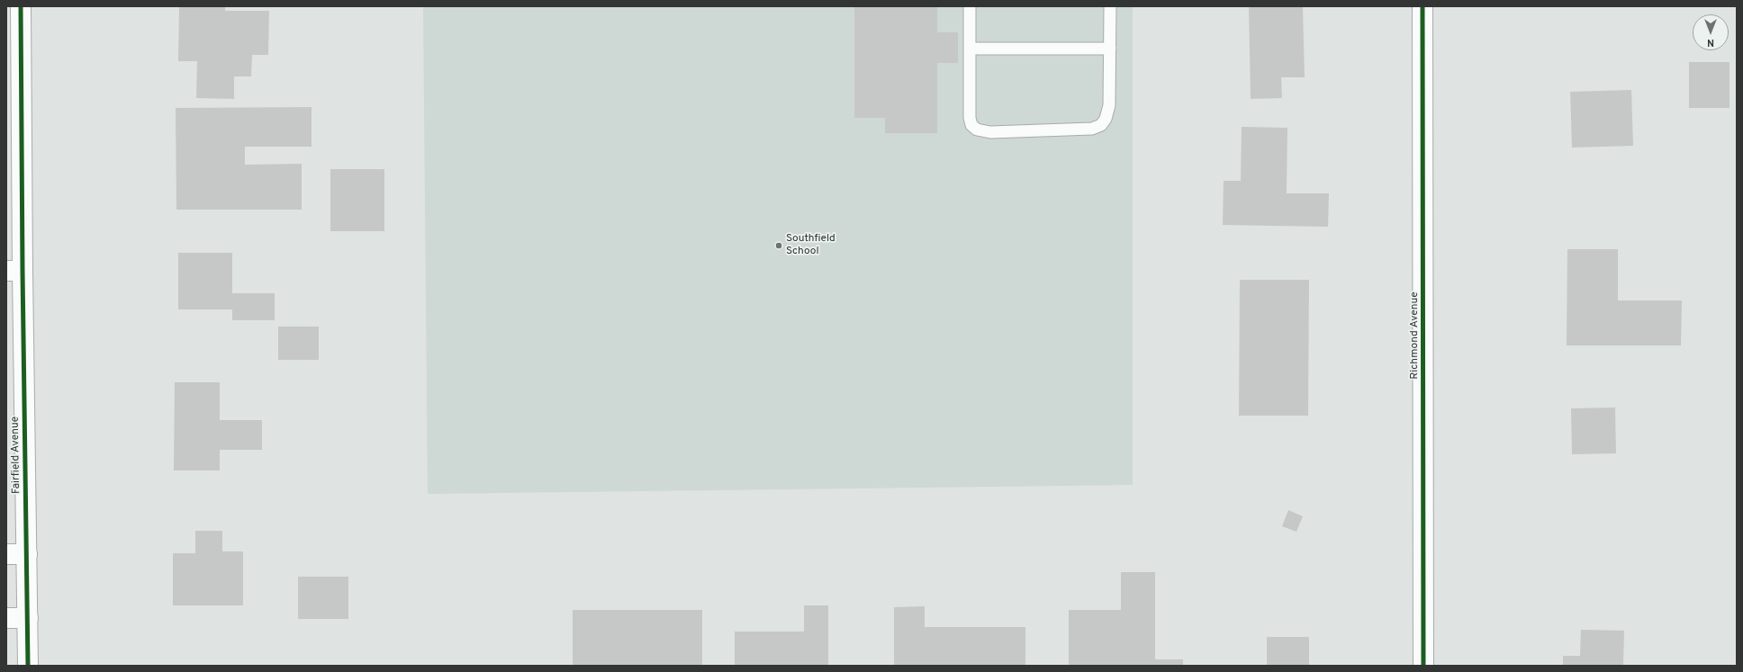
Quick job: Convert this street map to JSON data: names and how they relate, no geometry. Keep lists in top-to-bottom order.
{
  "streets": {
    "street": ["Richmond Avenue", "Fairfield Avenue"]
  },
  "places": ["Southfield School"],
  "north": "bottom"
}
